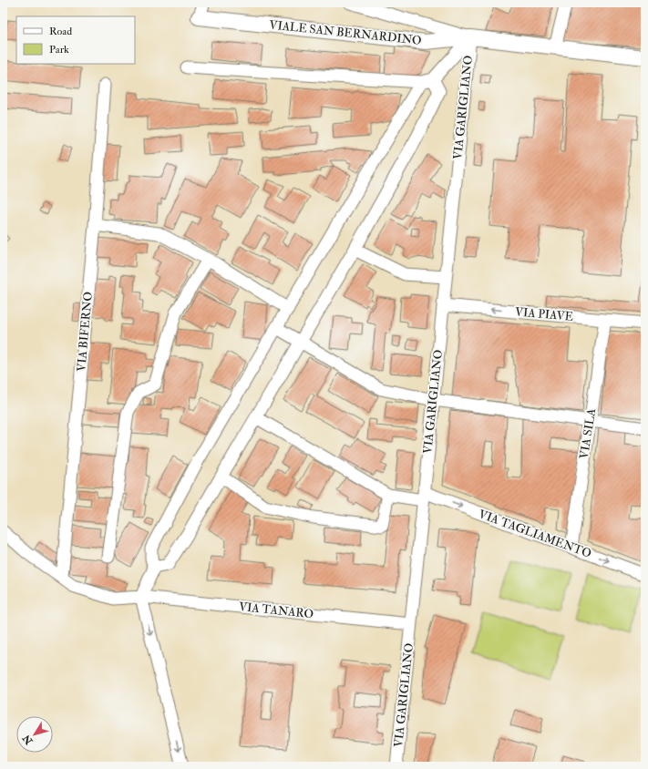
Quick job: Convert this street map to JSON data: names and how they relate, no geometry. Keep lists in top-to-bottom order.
{
  "streets": {
    "street": [
      "VIALE SAN BERNARDINO",
      "VIA GARIGLIANO",
      "VIA PIAVE",
      "VIA BIFERNO",
      "VIA SILA",
      "VIA TAGLIAMENTO",
      "VIA TANARO"
    ]
  },
  "crossings": [
    ["VIALE SAN BERNARDINO", "VIA GARIGLIANO"],
    ["VIA GARIGLIANO", "VIA PIAVE"],
    ["VIA GARIGLIANO", "VIA TAGLIAMENTO"],
    ["VIA GARIGLIANO", "VIA TANARO"],
    ["VIA PIAVE", "VIA SILA"],
    ["VIA BIFERNO", "VIA TANARO"],
    ["VIA SILA", "VIA TAGLIAMENTO"]
  ],
  "one_way": ["VIA TAGLIAMENTO"],
  "legend": ["Road", "Park"],
  "north": "bottom left"
}
